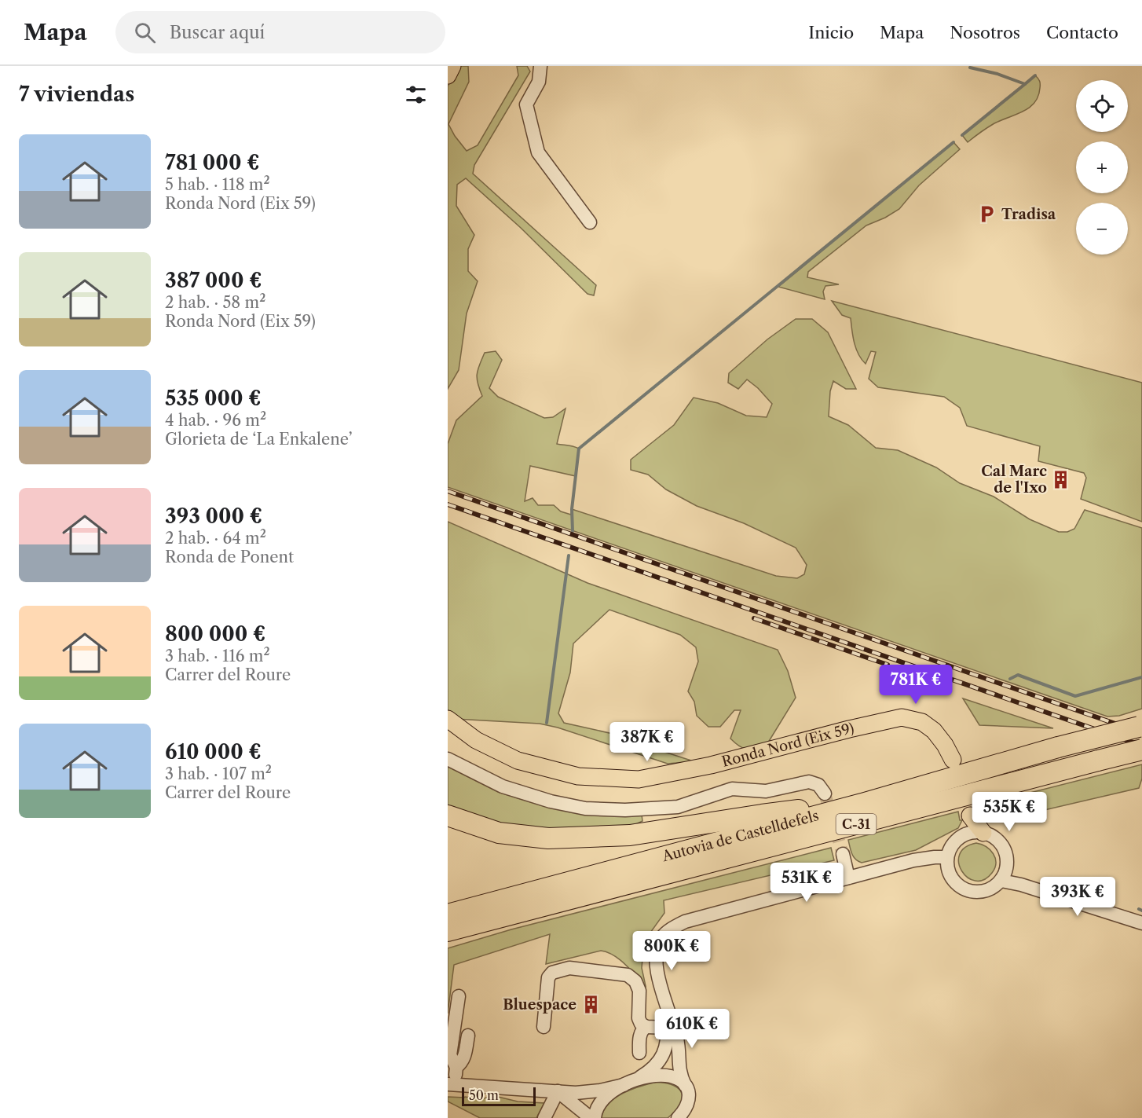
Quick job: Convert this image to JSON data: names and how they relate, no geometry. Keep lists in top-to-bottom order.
{
  "streets": {
    "highway": ["C-31", "Autovia de Castelldefels"],
    "main road": ["Ronda Nord (Eix 59)"]
  },
  "places": {
    "parking": ["Tradisa"],
    "building": ["Cal Marc de l'Ixo", "Bluespace"]
  },
  "scale_bar": "50 m",
  "page": {
    "header": "Mapa",
    "search": "Buscar aquí",
    "nav": [
      "Inicio",
      "Mapa",
      "Nosotros",
      "Contacto"
    ],
    "heading": "7 viviendas",
    "map_buttons": ["+", "−"],
    "list": [
      {
        "name": "781 000 €",
        "note": "5 hab. · 118 m² · Ronda Nord (Eix 59)"
      },
      {
        "name": "387 000 €",
        "note": "2 hab. · 58 m² · Ronda Nord (Eix 59)"
      },
      {
        "name": "535 000 €",
        "note": "4 hab. · 96 m² · Glorieta de ‘La Enkalene’"
      },
      {
        "name": "393 000 €",
        "note": "2 hab. · 64 m² · Ronda de Ponent"
      },
      {
        "name": "800 000 €",
        "note": "3 hab. · 116 m² · Carrer del Roure"
      },
      {
        "name": "610 000 €",
        "note": "3 hab. · 107 m² · Carrer del Roure"
      }
    ],
    "price": [
      "781K €",
      "387K €",
      "535K €",
      "531K €",
      "393K €",
      "800K €",
      "610K €"
    ],
    "scale": "50 m"
  }
}
